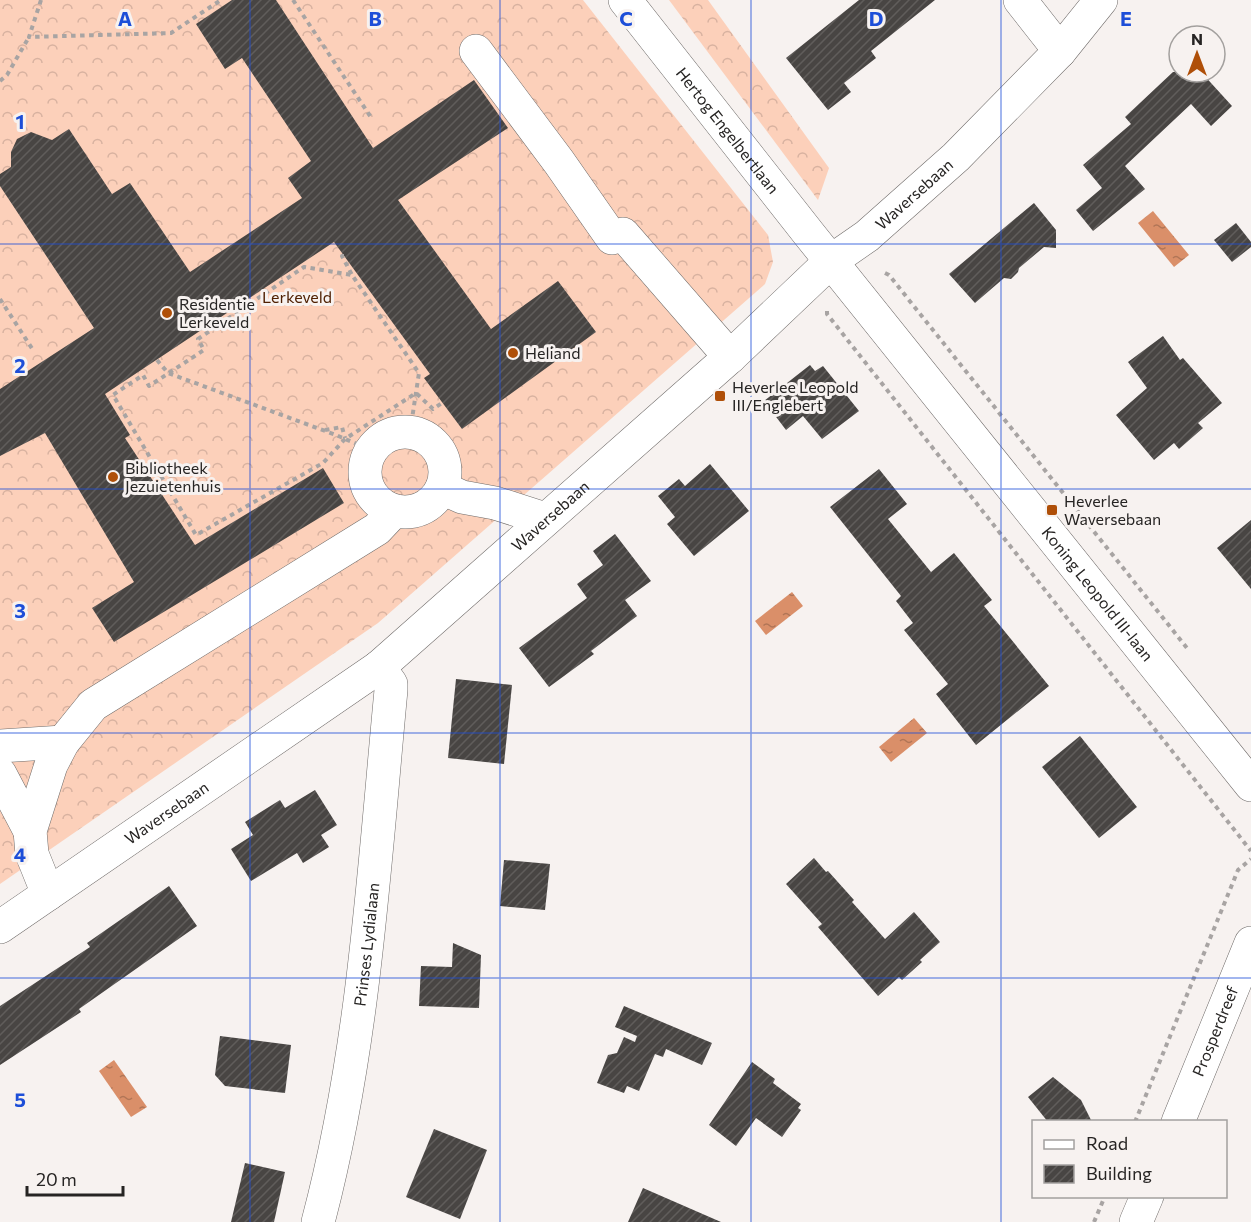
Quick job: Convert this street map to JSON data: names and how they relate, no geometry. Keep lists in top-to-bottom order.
{
  "streets": {
    "street": [
      "Hertog Engelbertlaan",
      "Waversebaan",
      "Koning Leopold III-laan",
      "Prinses Lydialaan",
      "Prosperdreef"
    ]
  },
  "crossings": [
    ["Hertog Engelbertlaan", "Waversebaan"],
    ["Hertog Engelbertlaan", "Koning Leopold III-laan"],
    ["Waversebaan", "Koning Leopold III-laan"],
    ["Waversebaan", "Prinses Lydialaan"]
  ],
  "parks": ["Lerkeveld"],
  "places": {
    "other": ["Residentie Lerkeveld", "Heliand", "Bibliotheek Jezuietenhuis"],
    "transit": ["Heverlee Leopold III/Englebert", "Heverlee Waversebaan"]
  },
  "legend": ["Road", "Building"],
  "scale_bar": "20 m",
  "north": "top",
  "grid": {
    "columns": [
      "A",
      "B",
      "C",
      "D",
      "E"
    ],
    "rows": [
      "1",
      "2",
      "3",
      "4",
      "5"
    ]
  }
}
